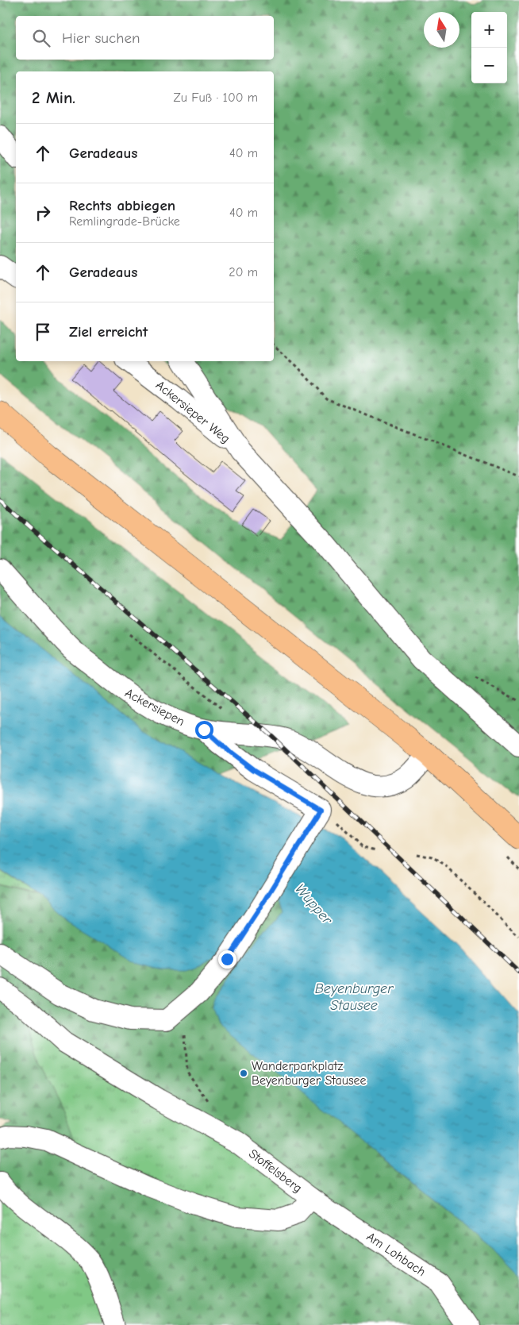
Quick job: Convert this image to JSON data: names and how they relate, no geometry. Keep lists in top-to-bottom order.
{
  "streets": {
    "street": [
      "Ackersieper Weg",
      "Ackersiepen",
      "Stoffelsberg",
      "Am Lohbach"
    ]
  },
  "crossings": [
    ["Stoffelsberg", "Am Lohbach"]
  ],
  "water": ["Wupper", "Beyenburger Stausee"],
  "places": ["Wanderparkplatz Beyenburger Stausee"],
  "north": "top",
  "page": {
    "map_buttons": ["+", "−"],
    "search": "Hier suchen",
    "heading": ["2 Min.", "Zu Fuß · 100 m"],
    "list": [
      ["Geradeaus", "40 m"],
      ["Rechts abbiegen", "Remlingrade-Brücke", "40 m"],
      ["Geradeaus", "20 m"],
      "Ziel erreicht"
    ]
  }
}
